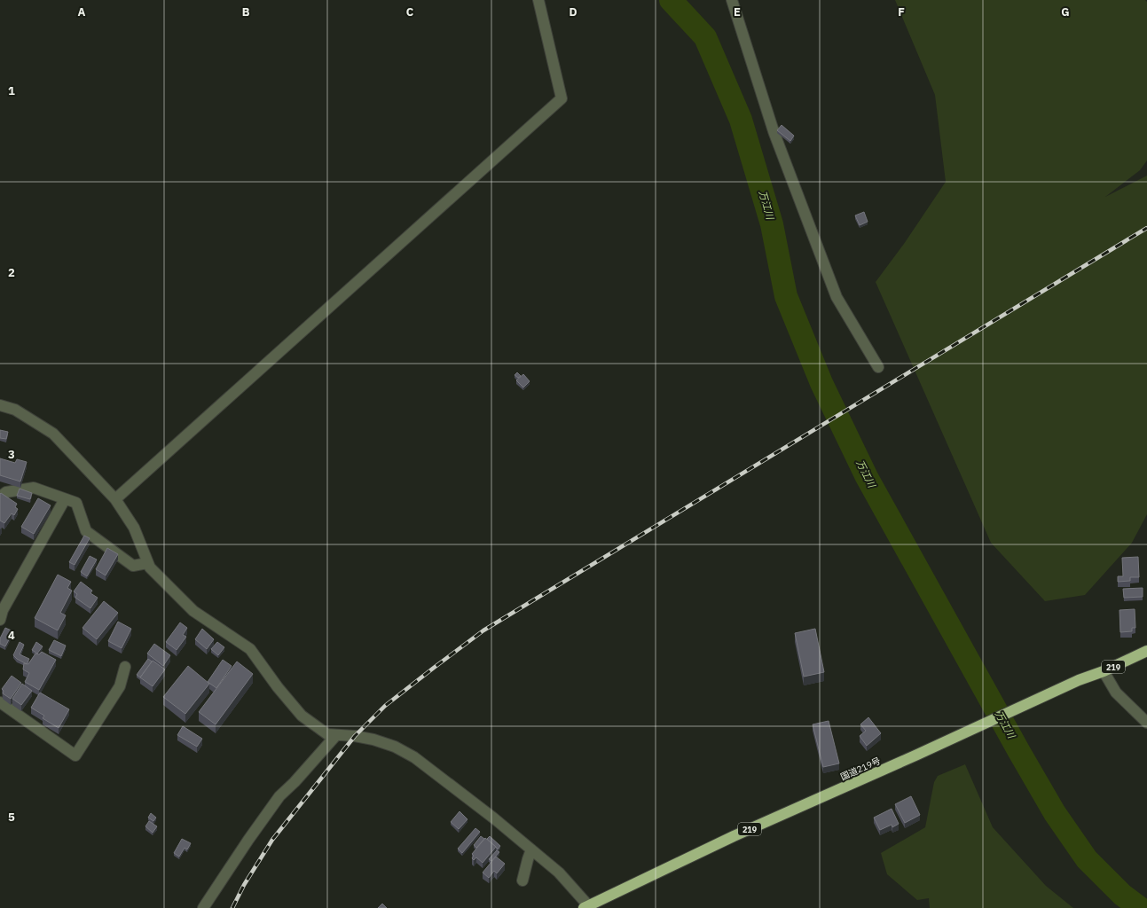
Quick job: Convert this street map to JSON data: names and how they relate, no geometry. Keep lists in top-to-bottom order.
{
  "streets": {
    "highway": ["219", "国道219号"]
  },
  "water": ["万江川"],
  "grid": {
    "columns": [
      "A",
      "B",
      "C",
      "D",
      "E",
      "F",
      "G"
    ],
    "rows": [
      "1",
      "2",
      "3",
      "4",
      "5"
    ]
  }
}
